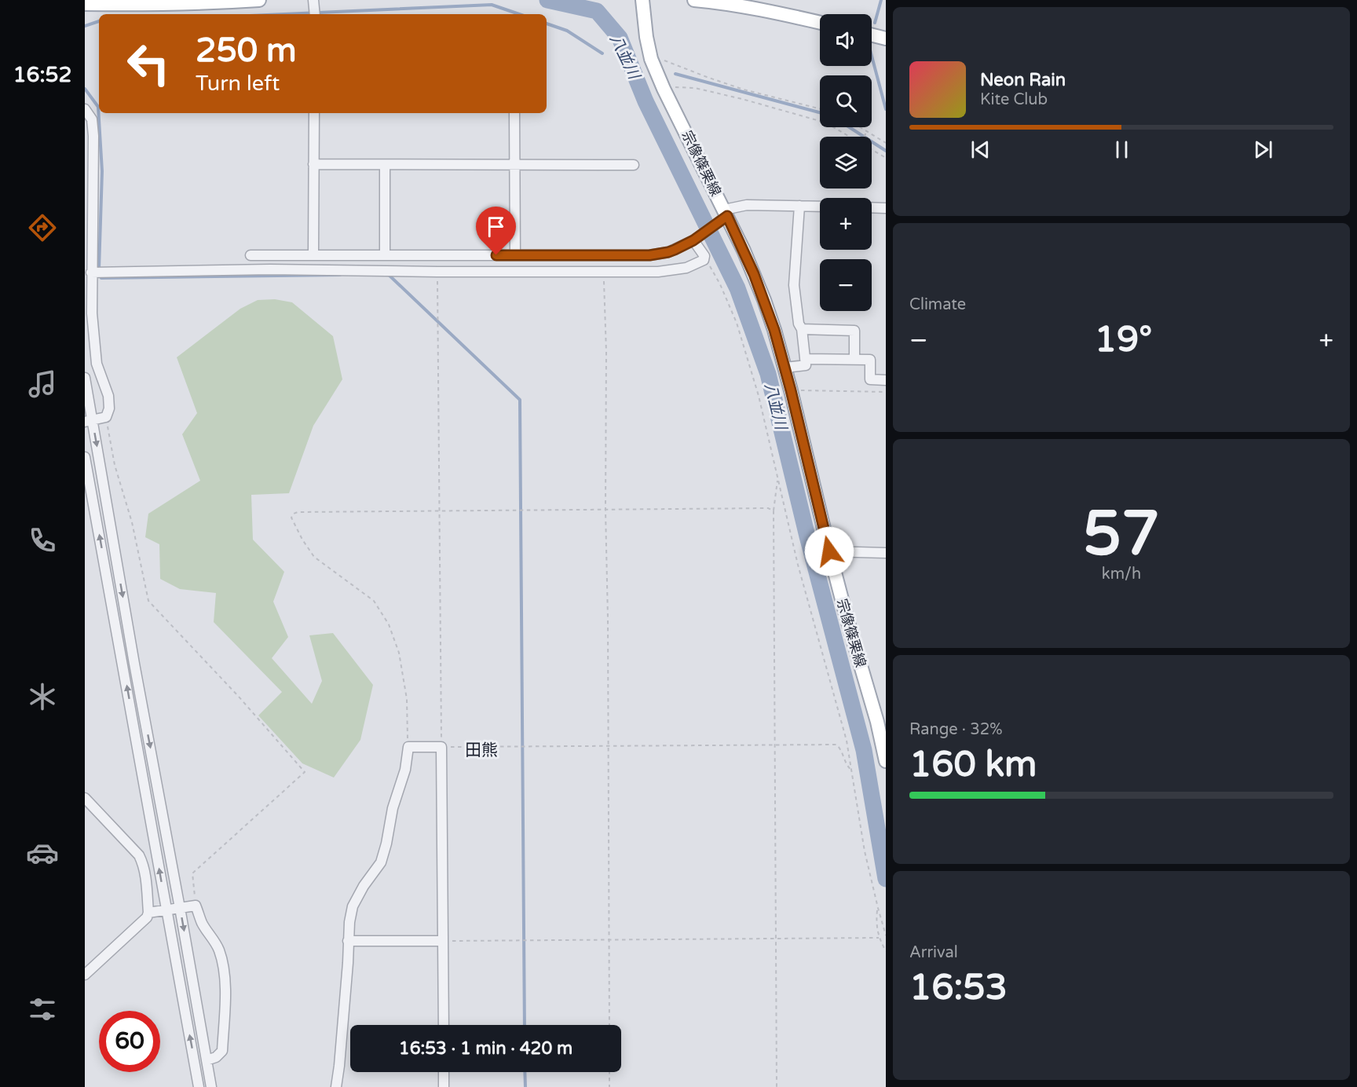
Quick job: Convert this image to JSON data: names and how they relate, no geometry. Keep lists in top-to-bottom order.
{
  "streets": {
    "main road": ["宗像篠栗線"]
  },
  "districts": ["田熊"],
  "water": ["八並川"],
  "page": {
    "tabs": "16:52",
    "map_buttons": ["+", "−"],
    "turn": ["250 m", "Turn left"],
    "song": ["Neon Rain", "Kite Club"],
    "tile": [
      "Climate",
      ["57", "km/h"],
      ["Range · 32%", "160 km"],
      ["Arrival", "16:53"]
    ],
    "heat": ["−", "19°", "+"],
    "limit": "60",
    "trip": "16:53 · 1 min · 420 m"
  }
}
